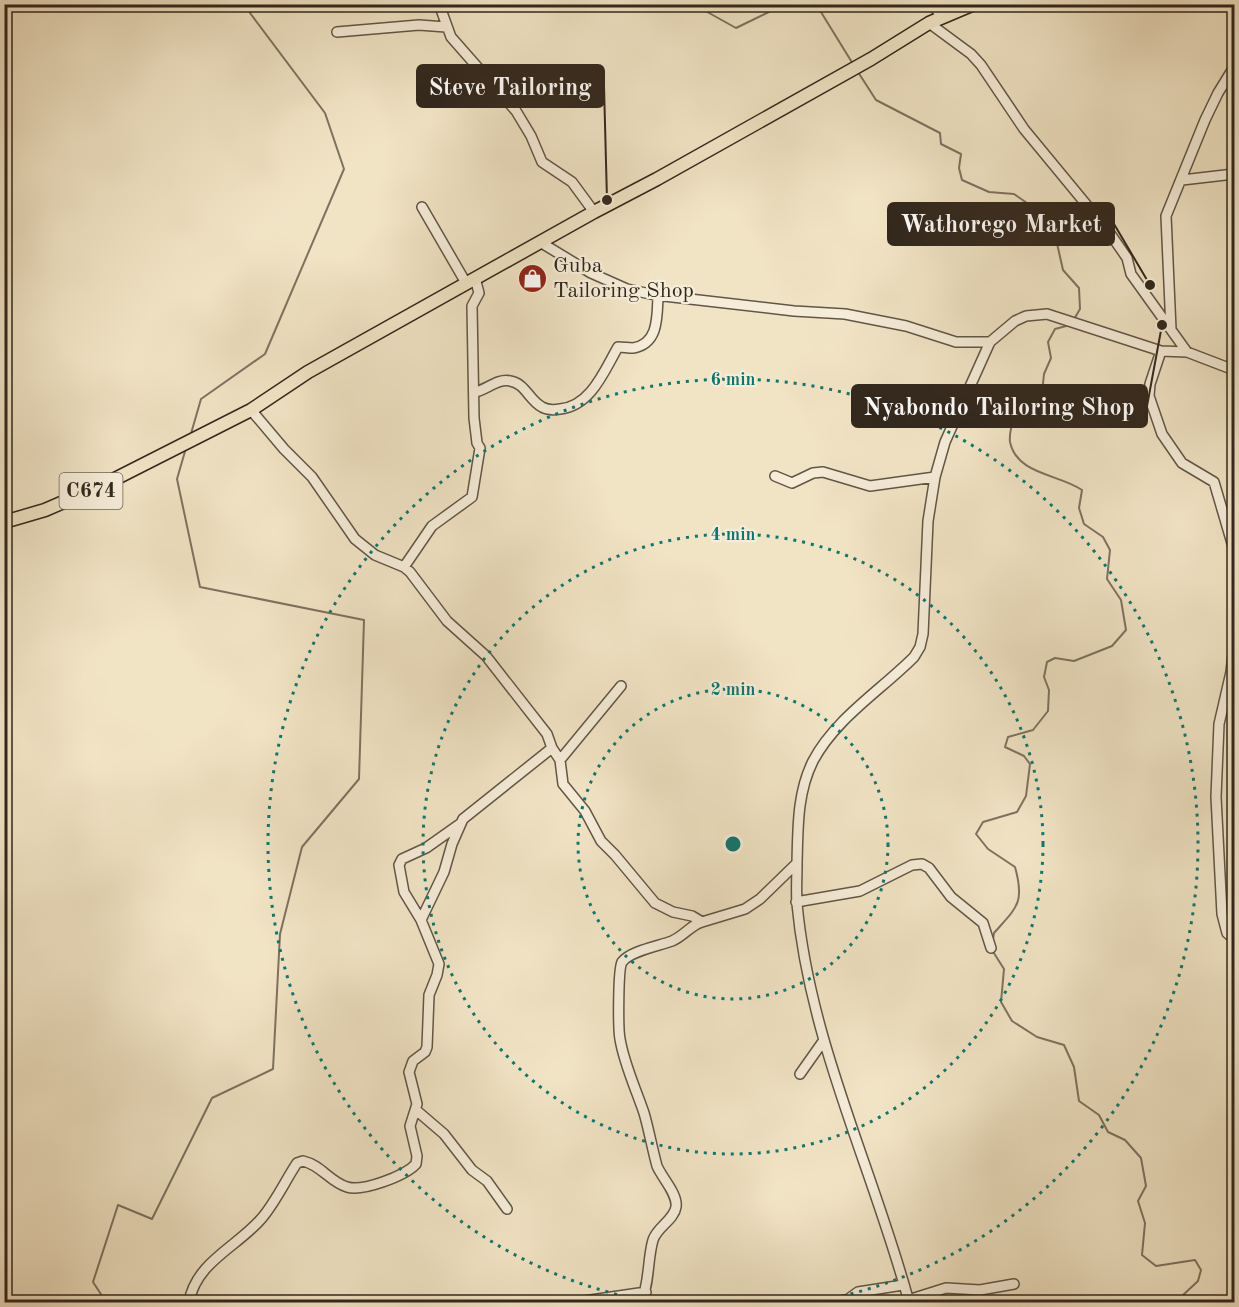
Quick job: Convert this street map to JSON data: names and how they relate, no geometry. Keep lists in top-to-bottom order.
{
  "streets": {
    "main road": ["C674"]
  },
  "places": {
    "other": ["Steve Tailoring", "Wathorego Market", "Nyabondo Tailoring Shop"],
    "shop": ["Guba Tailoring Shop"]
  },
  "rings": ["6 min", "4 min", "2 min"]
}
